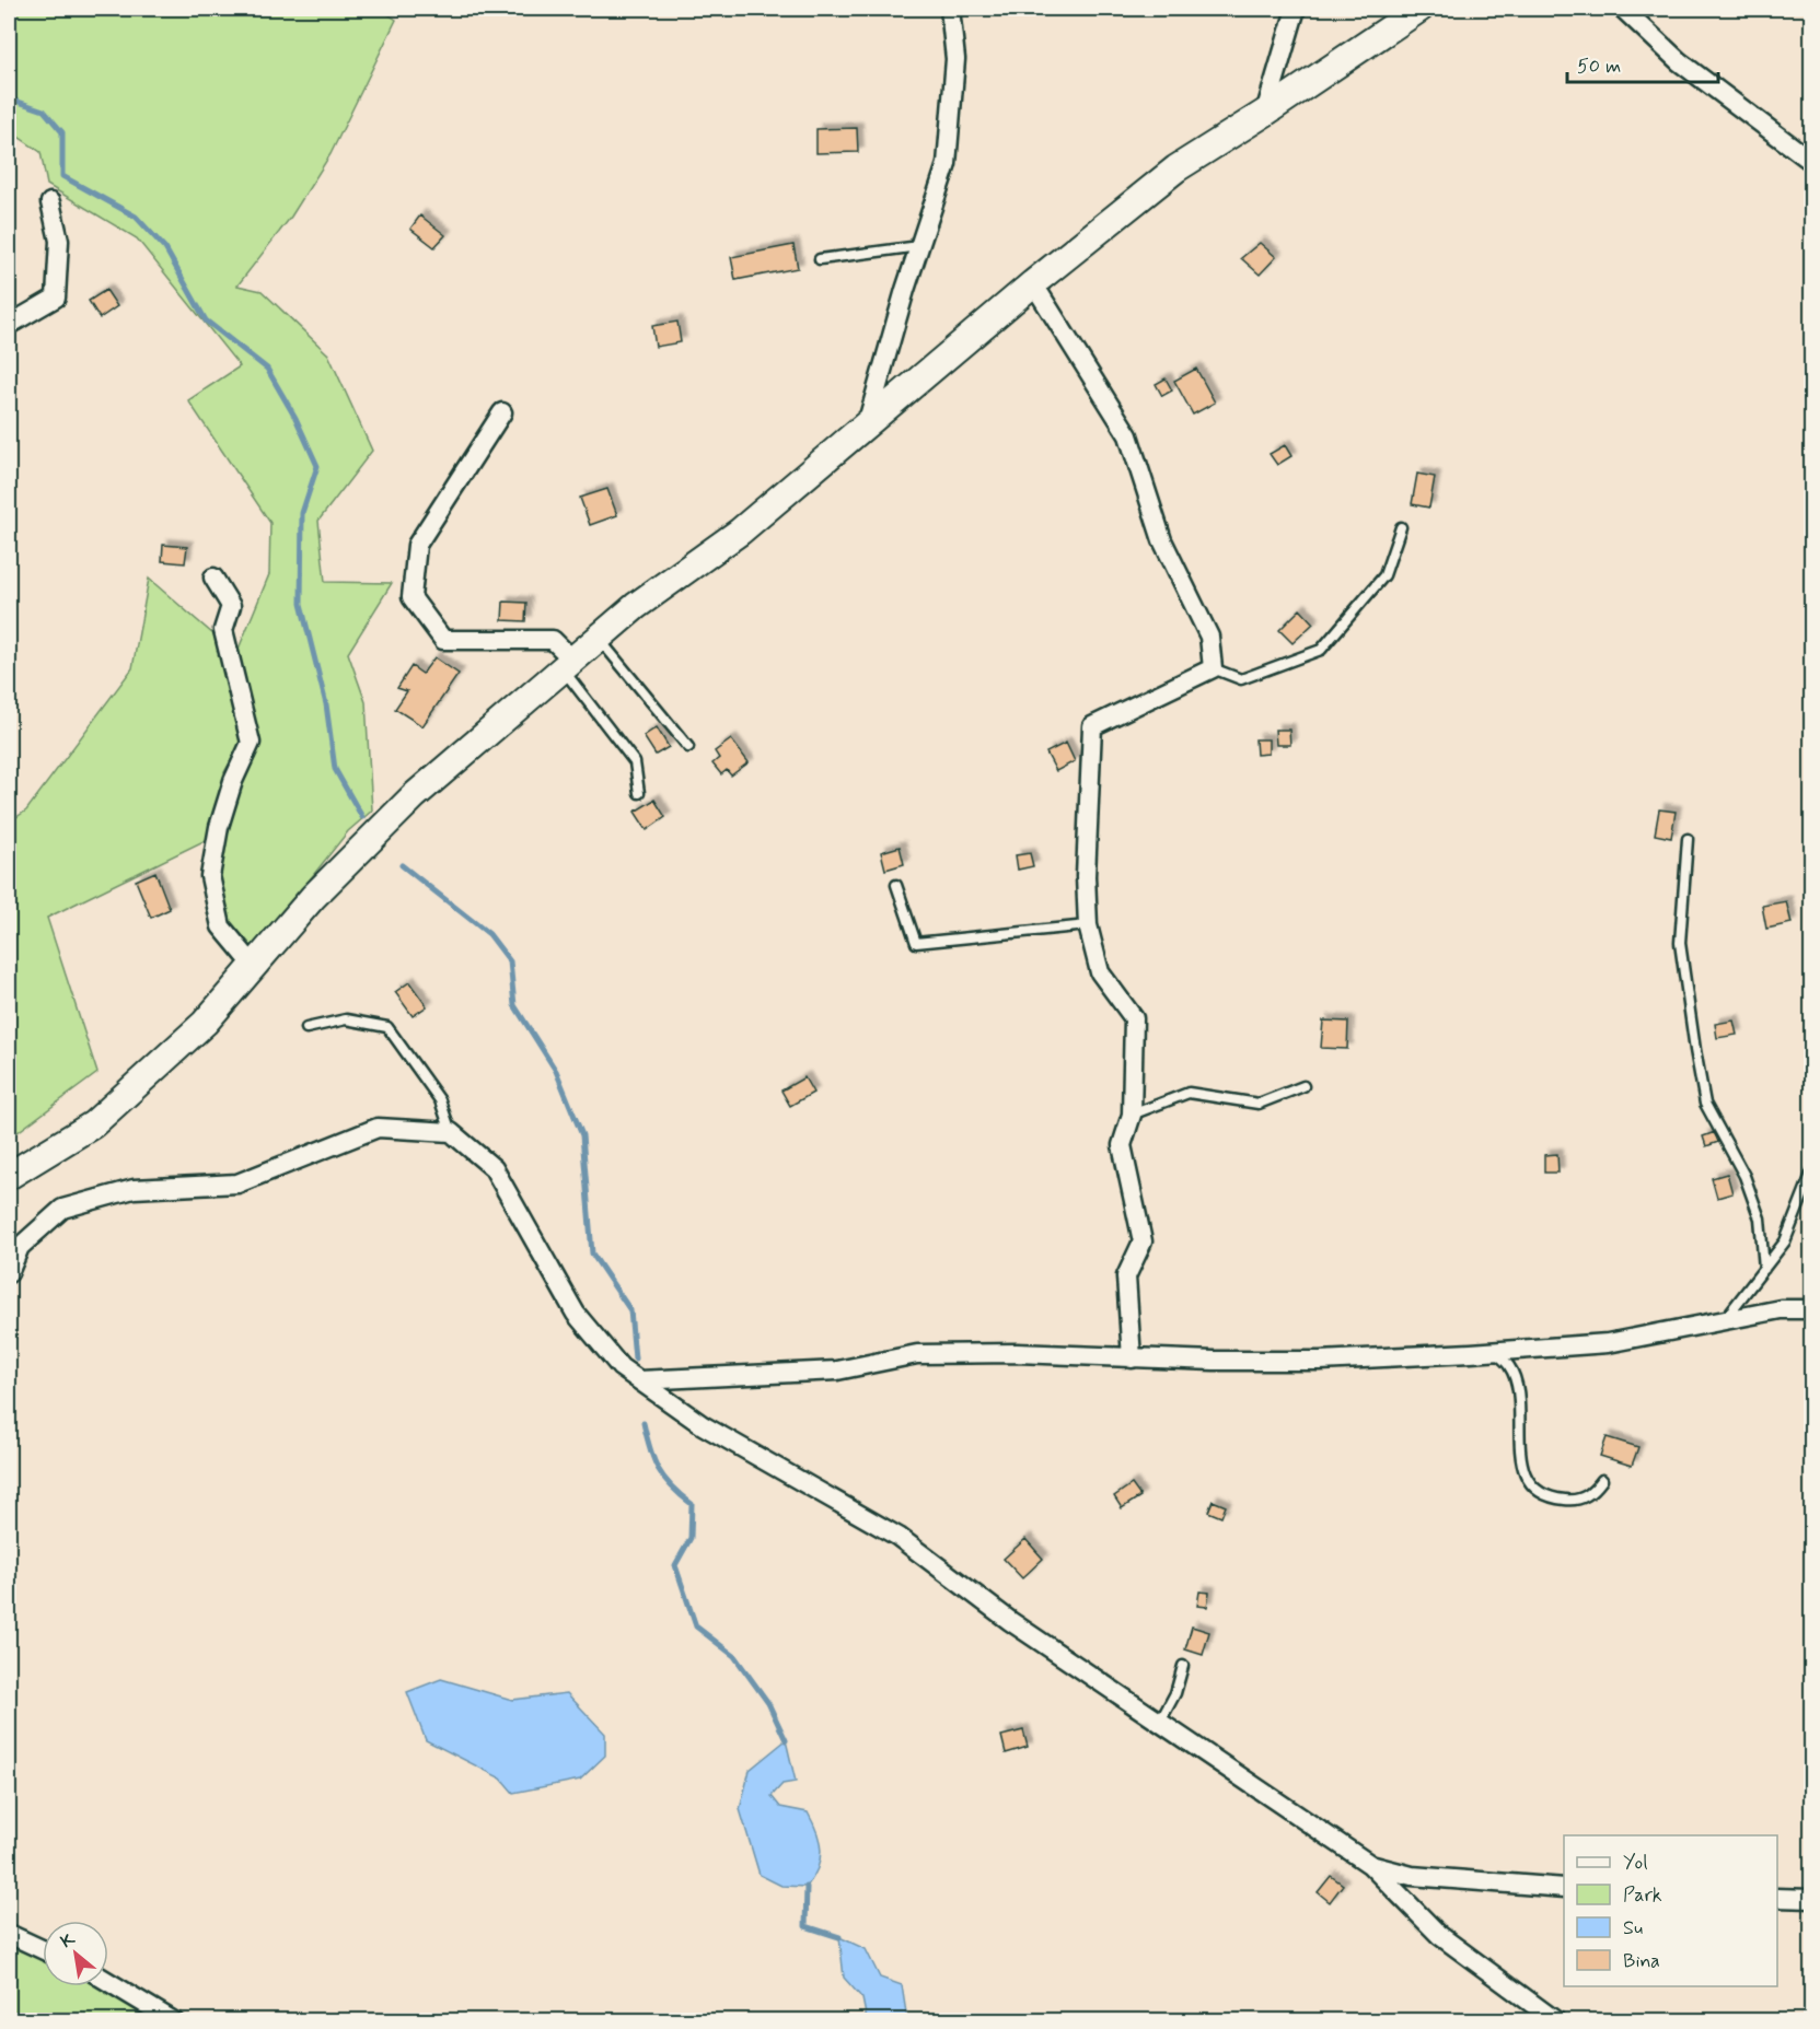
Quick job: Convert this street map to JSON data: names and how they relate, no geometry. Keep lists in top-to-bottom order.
{
  "legend": [
    "Yol",
    "Park",
    "Su",
    "Bina"
  ],
  "scale_bar": "50 m",
  "north": "top left"
}
